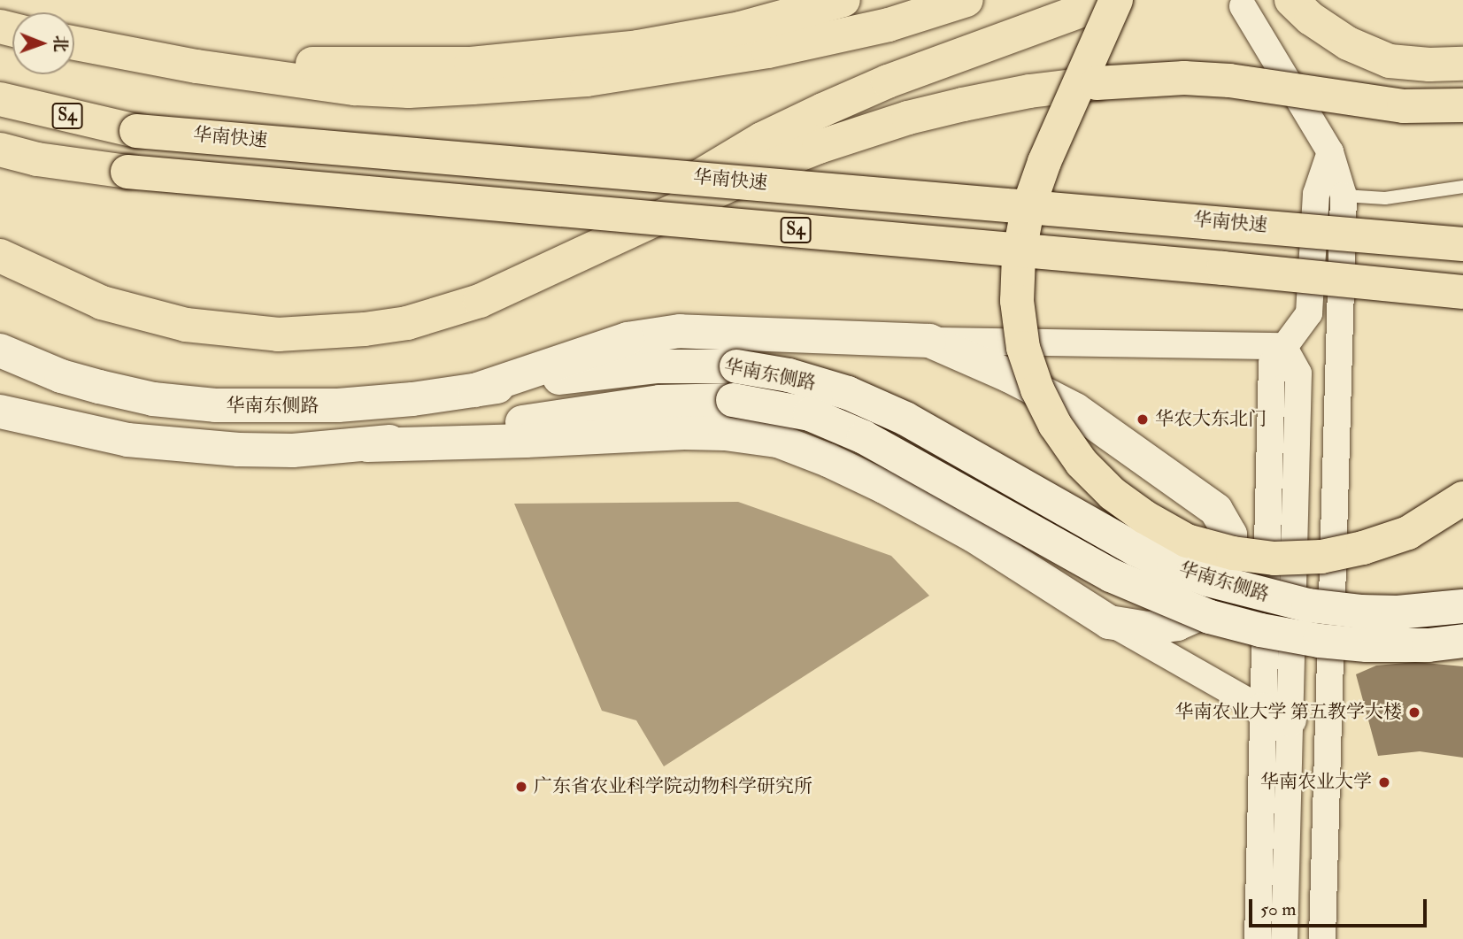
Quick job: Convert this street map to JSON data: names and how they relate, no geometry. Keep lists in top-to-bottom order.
{
  "streets": {
    "highway": ["S4", "华南快速"],
    "street": ["华南东侧路"]
  },
  "places": [
    "华农大东北门",
    "华南农业大学 第五教学大楼",
    "华南农业大学",
    "广东省农业科学院动物科学研究所"
  ],
  "scale_bar": "50 m",
  "north": "right"
}
